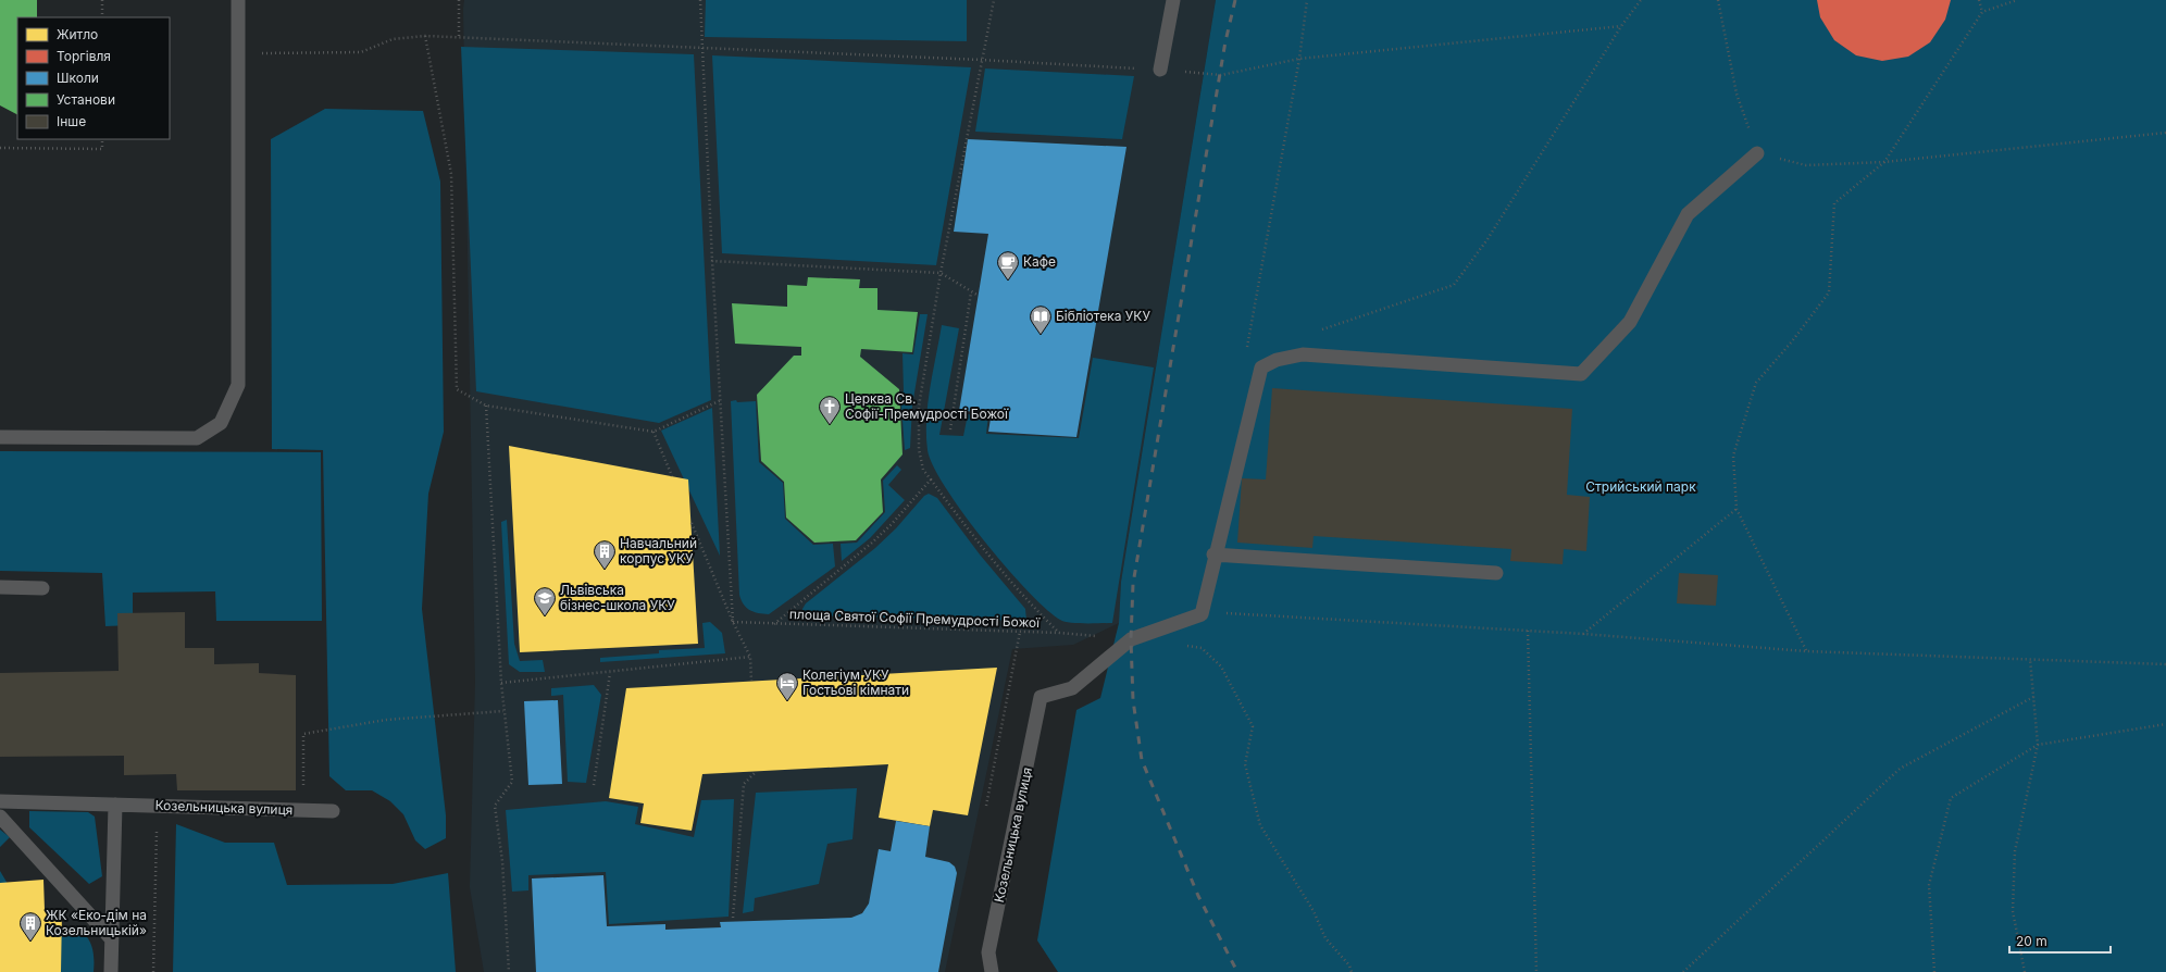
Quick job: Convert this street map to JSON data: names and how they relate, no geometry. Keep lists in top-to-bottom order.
{
  "streets": {
    "lane": ["Козельницька вулиця"],
    "path": ["площа Святої Софії Премудрості Божої"]
  },
  "crossings": [
    ["площа Святої Софії Премудрості Божої", "Козельницька вулиця"]
  ],
  "parks": ["Стрийський парк"],
  "places": {
    "cafe": ["Кафе"],
    "library": ["Бібліотека УКУ"],
    "church": ["Церква Св. Софії-Премудрості Божої"],
    "building": ["Навчальний корпус УКУ", "ЖК «Еко-дім на Козельницькій»"],
    "school or university": ["Львівська бізнес-школа УКУ"],
    "hotel": ["Колегіум УКУ Гостьові кімнати"]
  },
  "legend": [
    "Житло",
    "Торгівля",
    "Школи",
    "Установи",
    "Інше"
  ],
  "scale_bar": "20 m"
}
